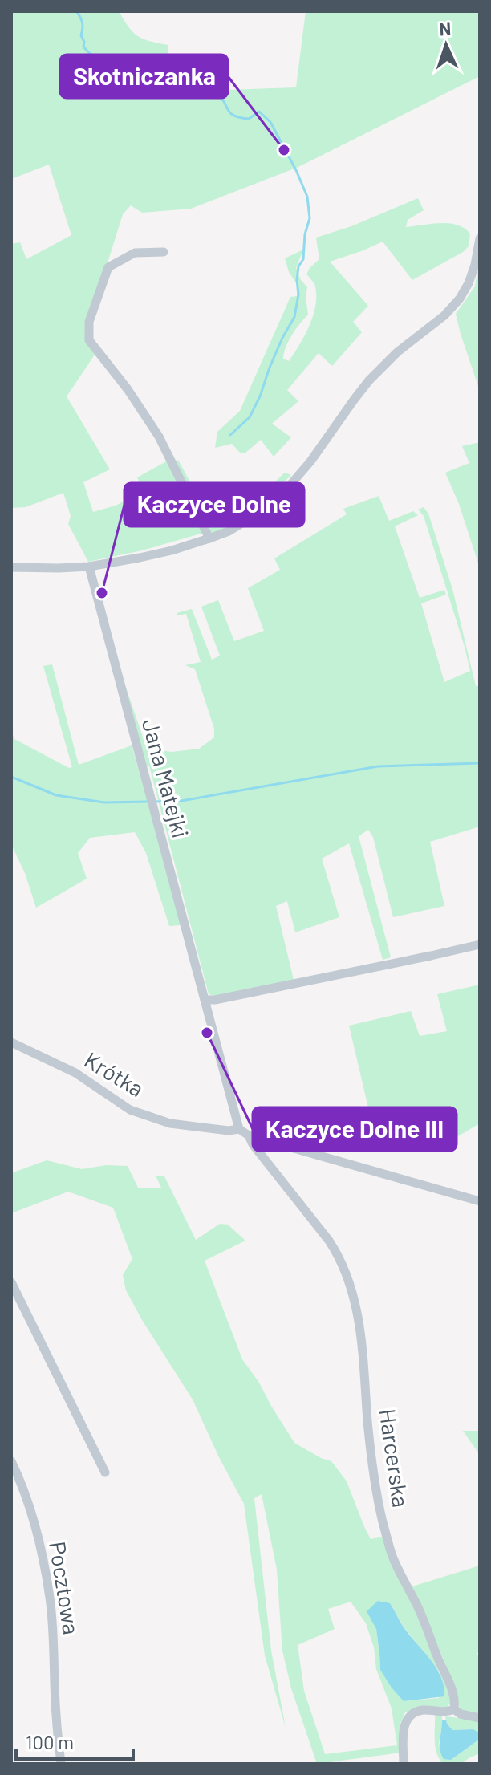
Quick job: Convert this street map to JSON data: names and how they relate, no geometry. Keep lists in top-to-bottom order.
{
  "streets": {
    "street": [
      "Jana Matejki",
      "Krótka",
      "Harcerska",
      "Pocztowa"
    ]
  },
  "crossings": [
    ["Jana Matejki", "Krótka"]
  ],
  "places": ["Skotniczanka", "Kaczyce Dolne", "Kaczyce Dolne III"],
  "scale_bar": "100 m",
  "north": "top"
}
